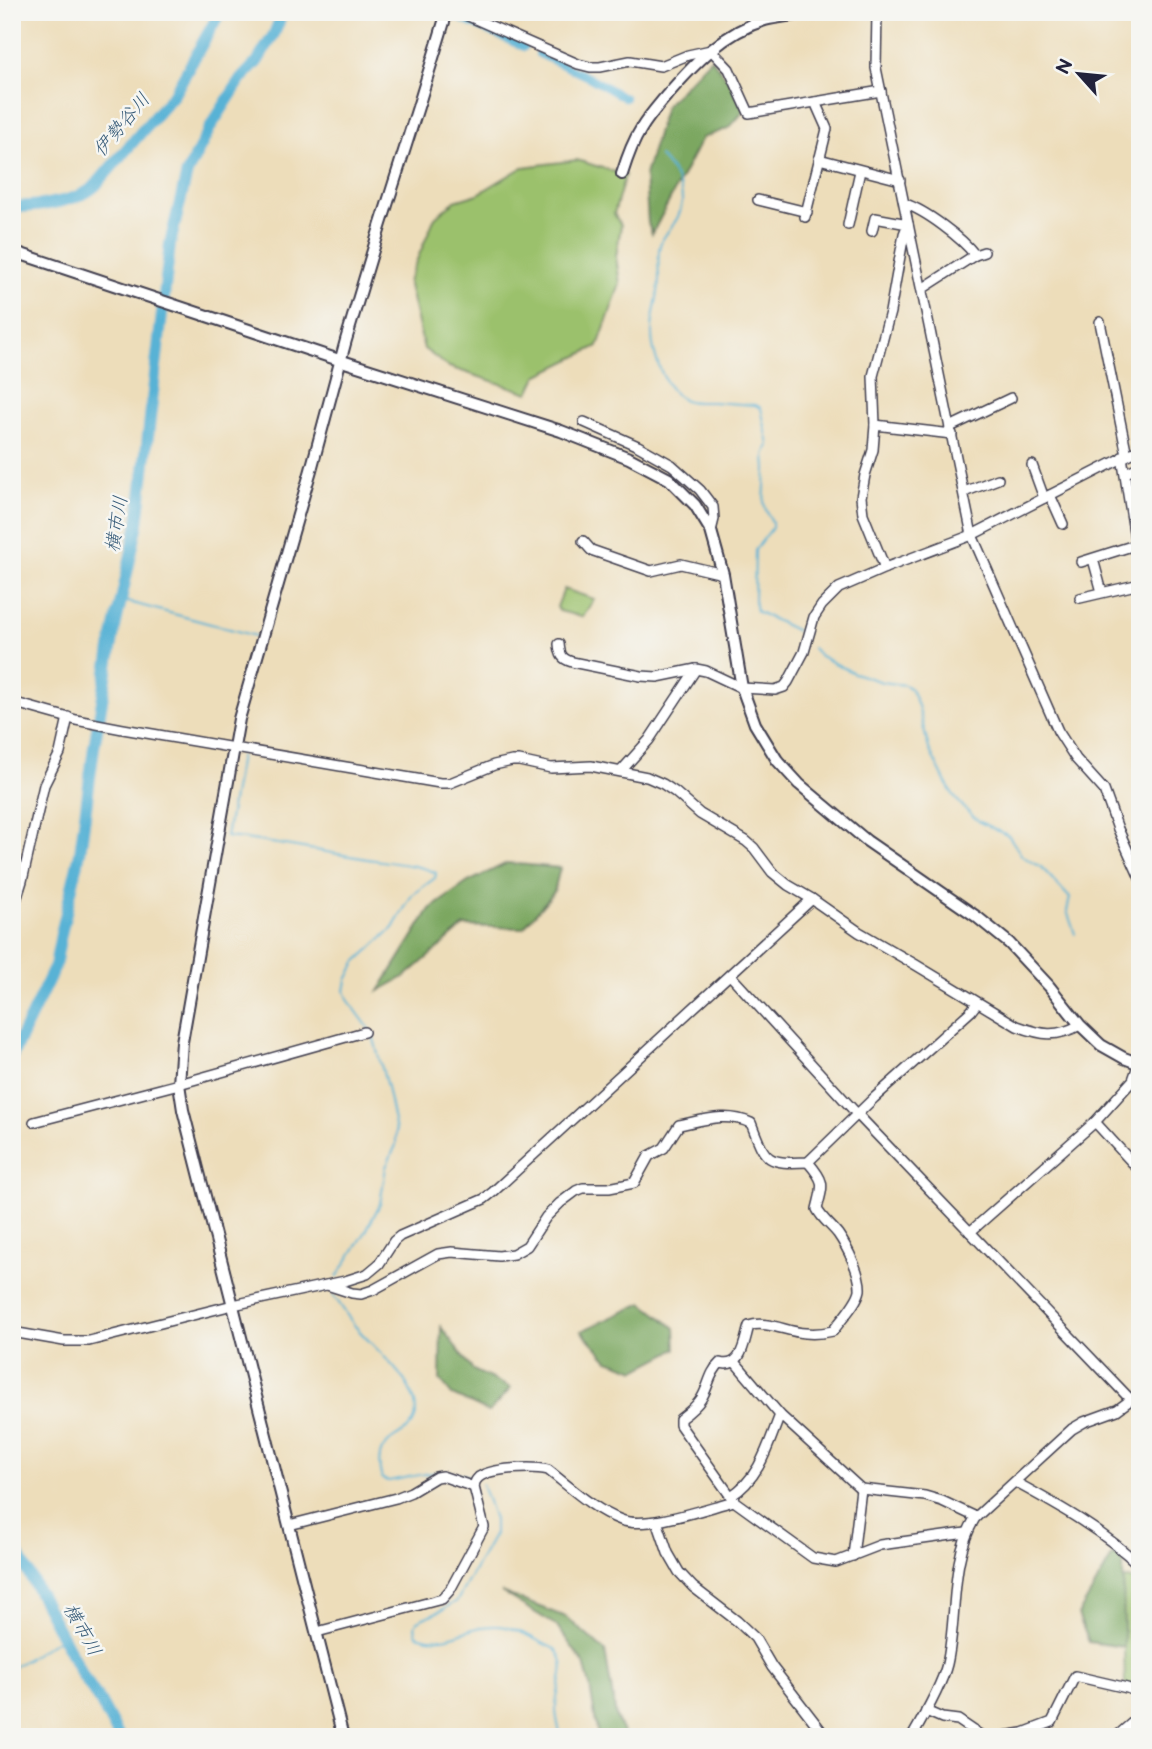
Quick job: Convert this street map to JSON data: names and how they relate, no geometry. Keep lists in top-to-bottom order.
{
  "water": ["伊勢谷川", "横市川"],
  "north": "top left"
}
